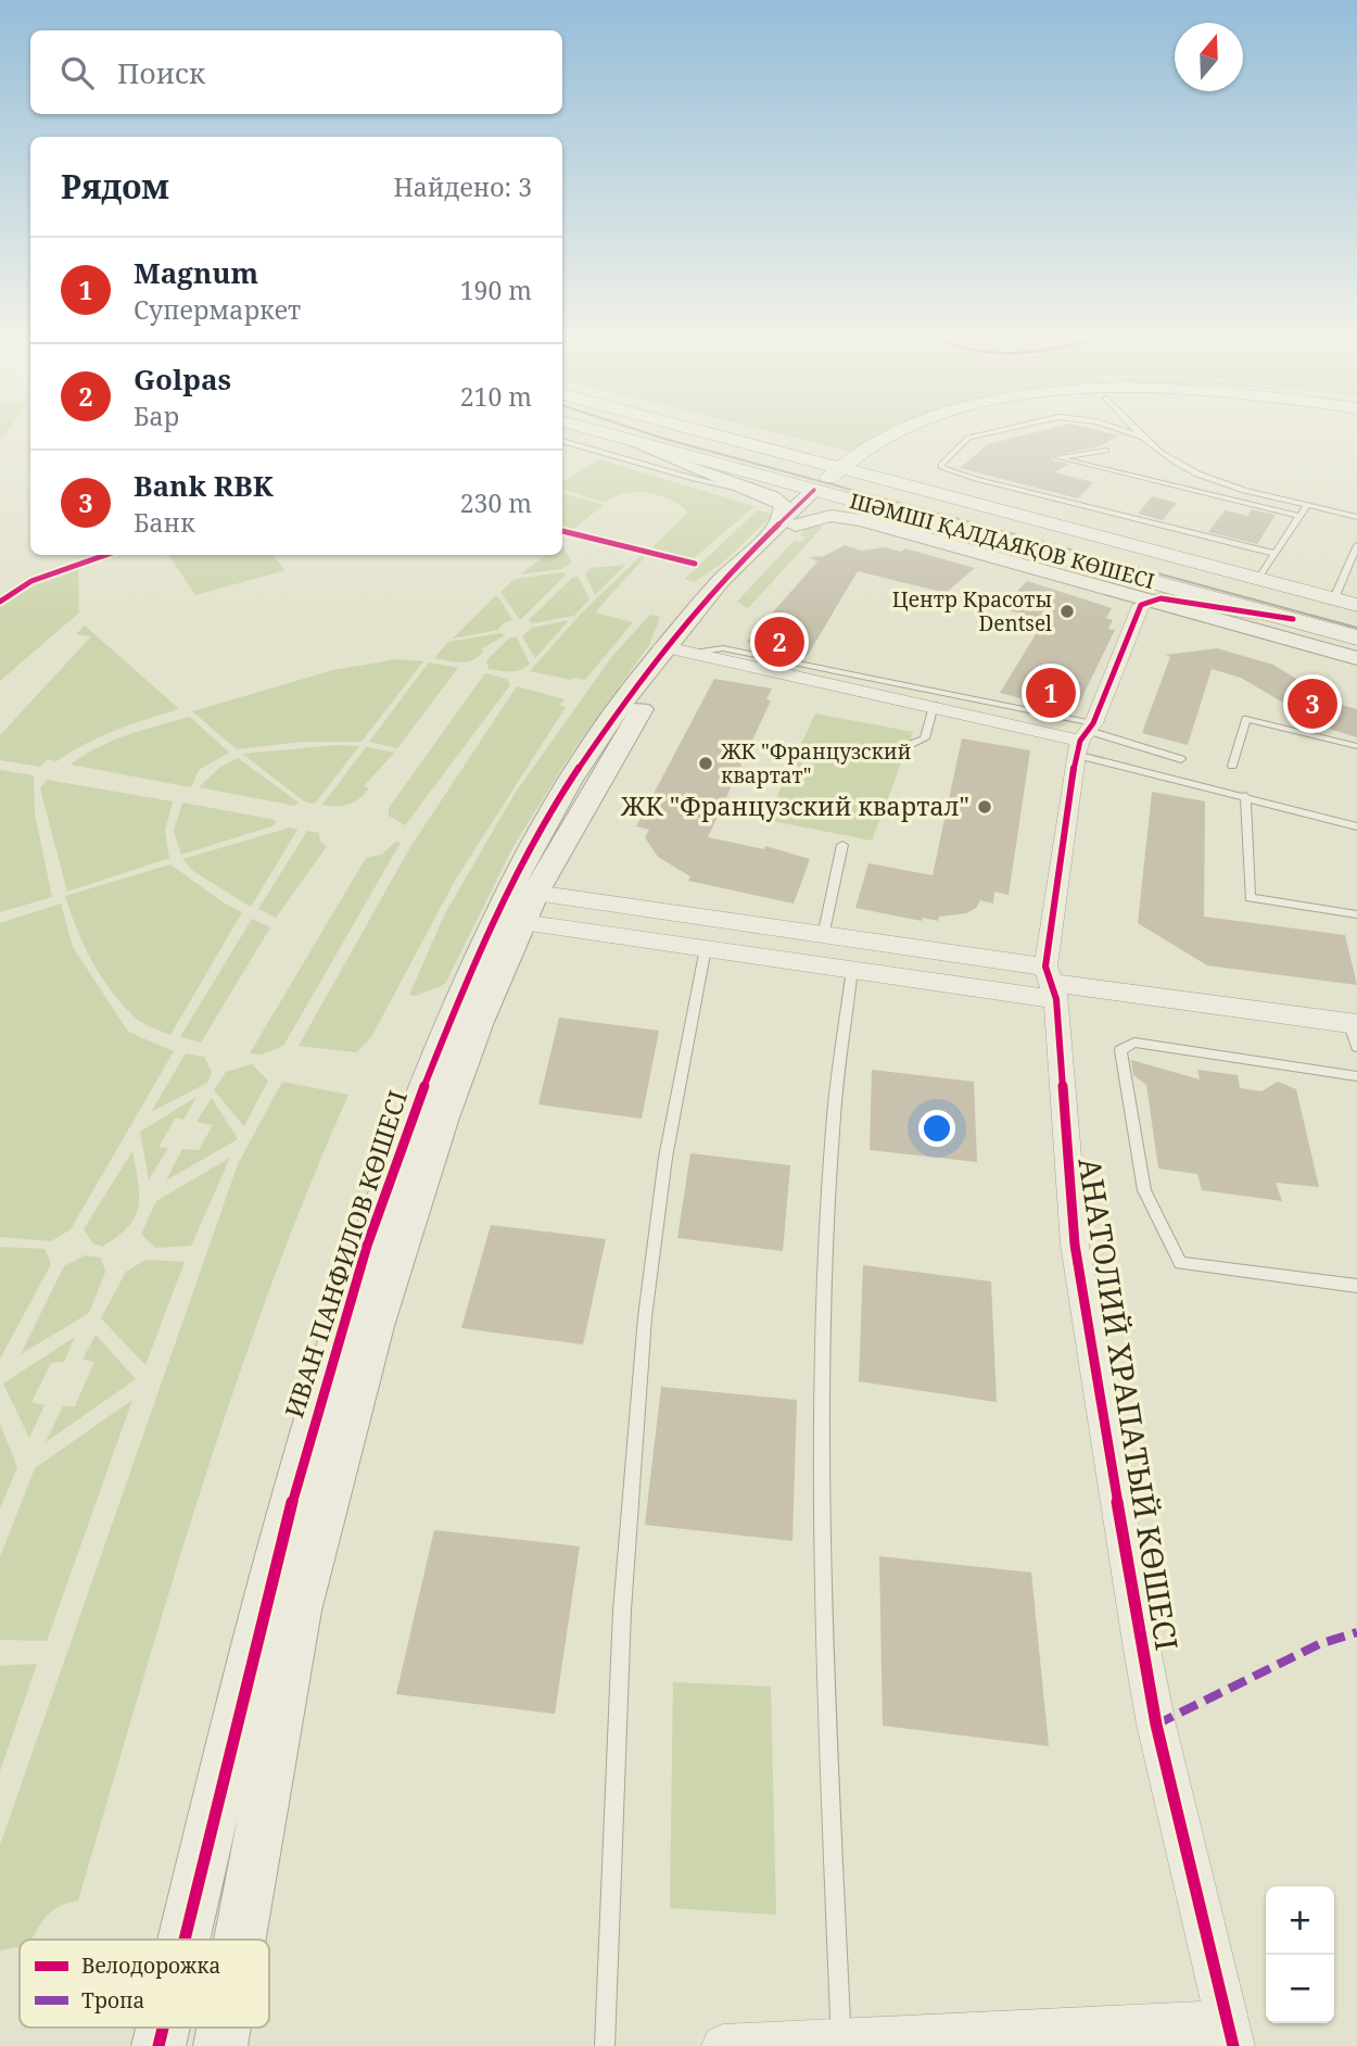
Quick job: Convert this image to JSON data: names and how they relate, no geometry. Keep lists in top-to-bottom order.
{
  "streets": {
    "main road": ["ШӘМШІ ҚАЛДАЯҚОВ КӨШЕСІ"],
    "street": ["ИВАН ПАНФИЛОВ КӨШЕСІ", "АНАТОЛИЙ ХРАПАТЫЙ КӨШЕСІ"]
  },
  "crossings": [
    ["ШӘМШІ ҚАЛДАЯҚОВ КӨШЕСІ", "ИВАН ПАНФИЛОВ КӨШЕСІ"]
  ],
  "places": ["Центр Красоты Dentsel", "ЖК \"Французский квартат\"", "ЖК \"Французский квартал\""],
  "legend": ["Велодорожка", "Тропа"],
  "north": "top",
  "page": {
    "search": "Поиск",
    "heading": ["Рядом", "Найдено: 3"],
    "list": [
      {
        "mark": "1",
        "name": "Magnum",
        "note": "Супермаркет",
        "value": "190 m"
      },
      {
        "mark": "2",
        "name": "Golpas",
        "note": "Бар",
        "value": "210 m"
      },
      {
        "mark": "3",
        "name": "Bank RBK",
        "note": "Банк",
        "value": "230 m"
      }
    ],
    "pins": ["2", "1", "3"],
    "map_buttons": ["+", "−"]
  }
}
